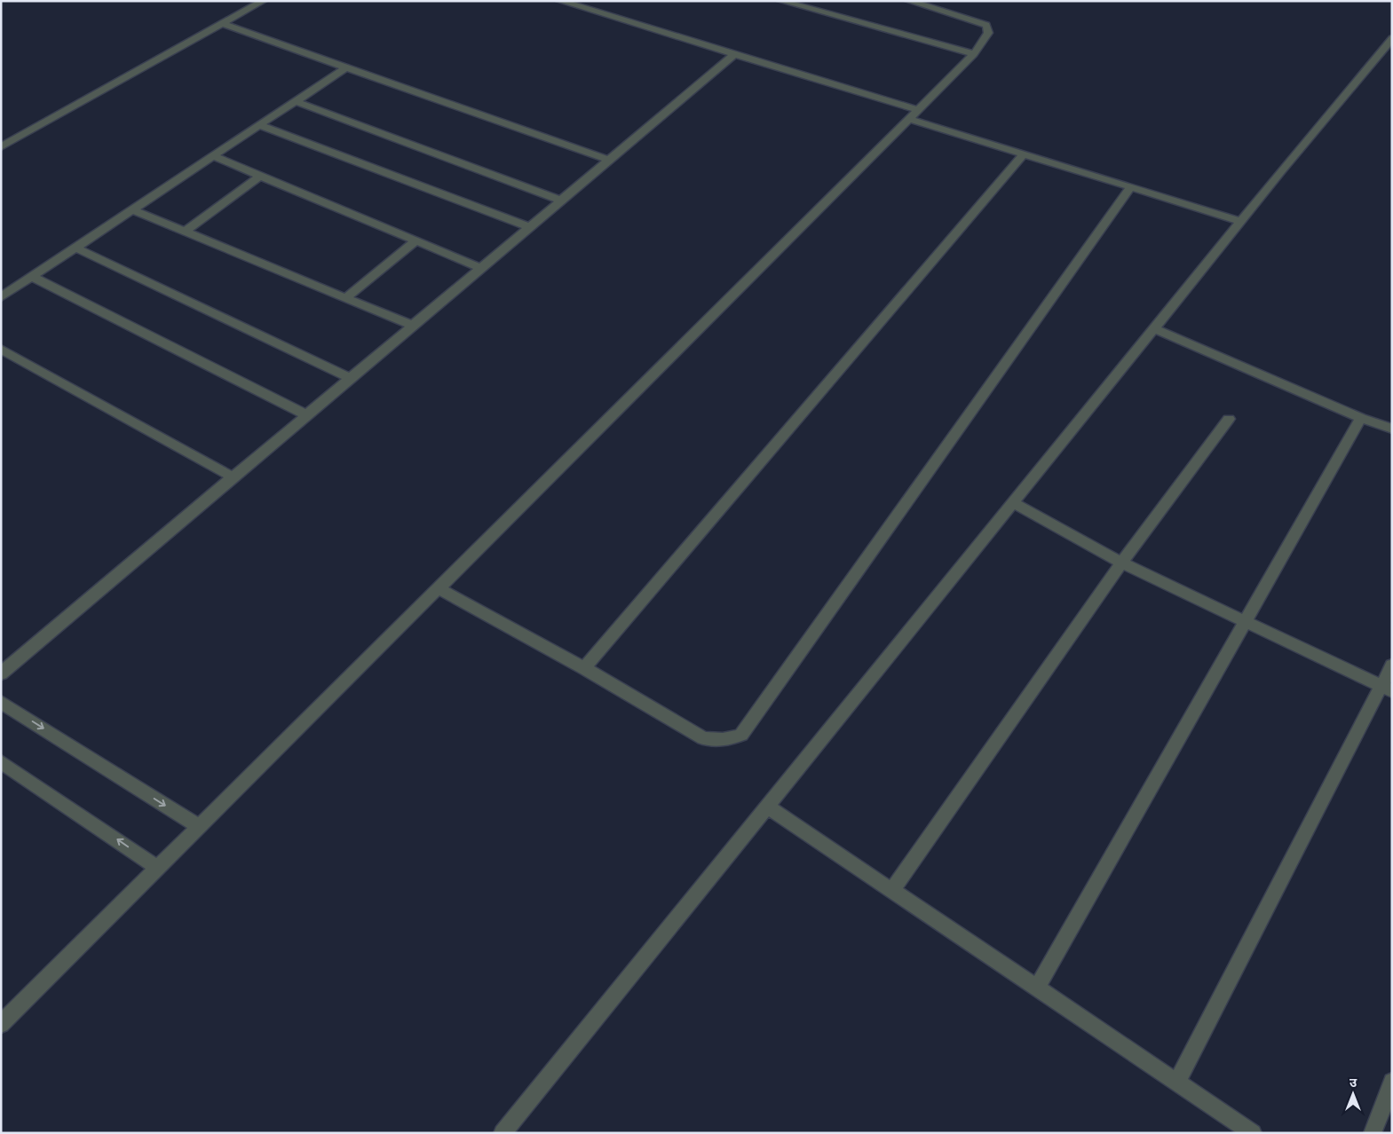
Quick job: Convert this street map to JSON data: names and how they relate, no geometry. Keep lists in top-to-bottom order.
{
  "north": "top"
}
